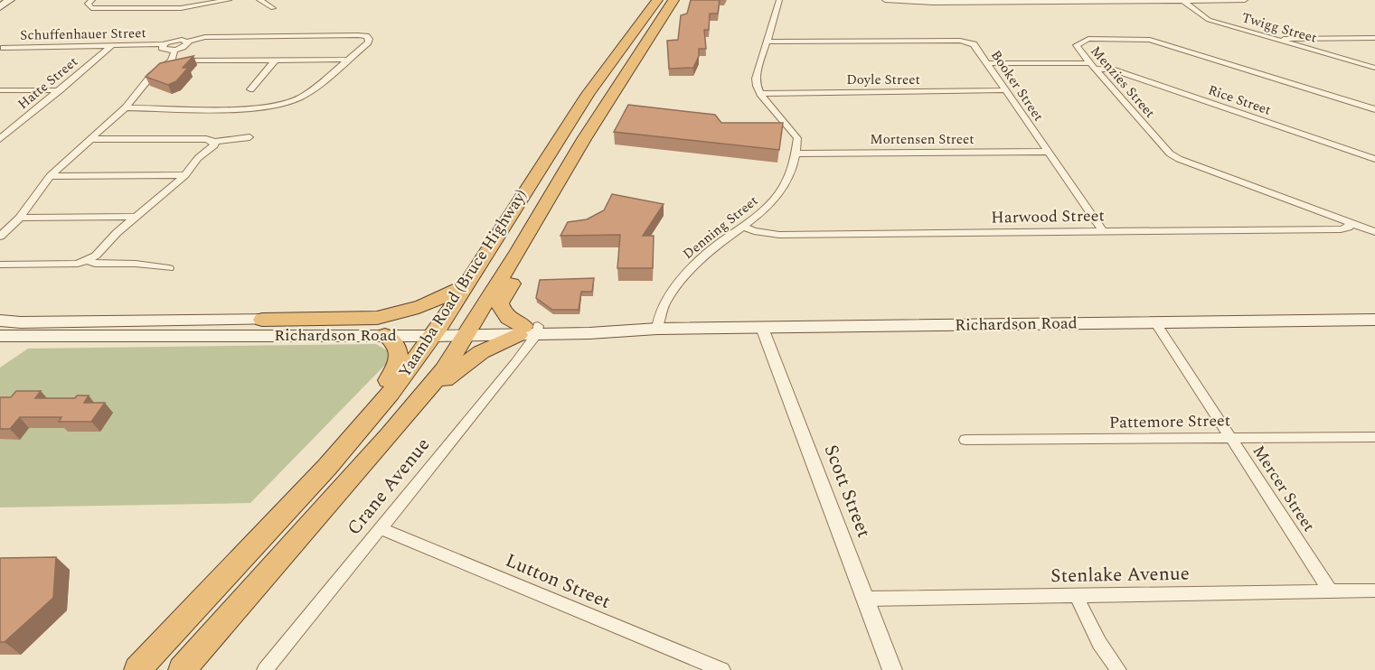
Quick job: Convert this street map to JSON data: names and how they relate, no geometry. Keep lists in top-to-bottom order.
{
  "streets": {
    "highway": ["Yaamba Road (Bruce Highway)"],
    "main road": ["Richardson Road"],
    "street": [
      "Twigg Street",
      "Schuffenhauer Street",
      "Doyle Street",
      "Menzies Street",
      "Hatte Street",
      "Booker Street",
      "Rice Street",
      "Mortensen Street",
      "Harwood Street",
      "Denning Street",
      "Pattemore Street",
      "Crane Avenue",
      "Mercer Street",
      "Scott Street",
      "Stenlake Avenue",
      "Lutton Street"
    ]
  },
  "crossings": [
    ["Schuffenhauer Street", "Hatte Street"],
    ["Doyle Street", "Booker Street"],
    ["Menzies Street", "Rice Street"],
    ["Menzies Street", "Harwood Street"],
    ["Booker Street", "Rice Street"],
    ["Booker Street", "Mortensen Street"],
    ["Booker Street", "Harwood Street"],
    ["Mortensen Street", "Denning Street"],
    ["Harwood Street", "Denning Street"],
    ["Denning Street", "Richardson Road"],
    ["Yaamba Road (Bruce Highway)", "Richardson Road"],
    ["Richardson Road", "Crane Avenue"],
    ["Richardson Road", "Mercer Street"],
    ["Richardson Road", "Scott Street"],
    ["Pattemore Street", "Mercer Street"],
    ["Crane Avenue", "Lutton Street"],
    ["Mercer Street", "Stenlake Avenue"],
    ["Scott Street", "Stenlake Avenue"]
  ]
}
